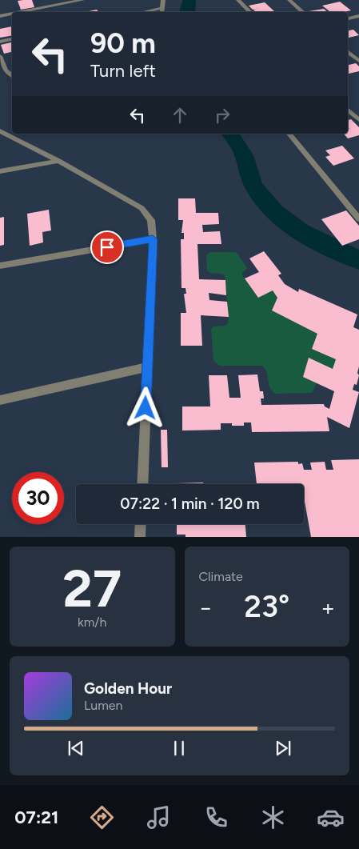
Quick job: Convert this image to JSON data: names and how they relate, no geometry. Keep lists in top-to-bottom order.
{
  "page": {
    "turn": ["90 m", "Turn left"],
    "limit": "30",
    "trip": "07:22 · 1 min · 120 m",
    "tile": [
      ["27", "km/h"],
      "Climate"
    ],
    "heat": ["−", "23°", "+"],
    "song": ["Golden Hour", "Lumen"],
    "tabs": "07:21"
  }
}
